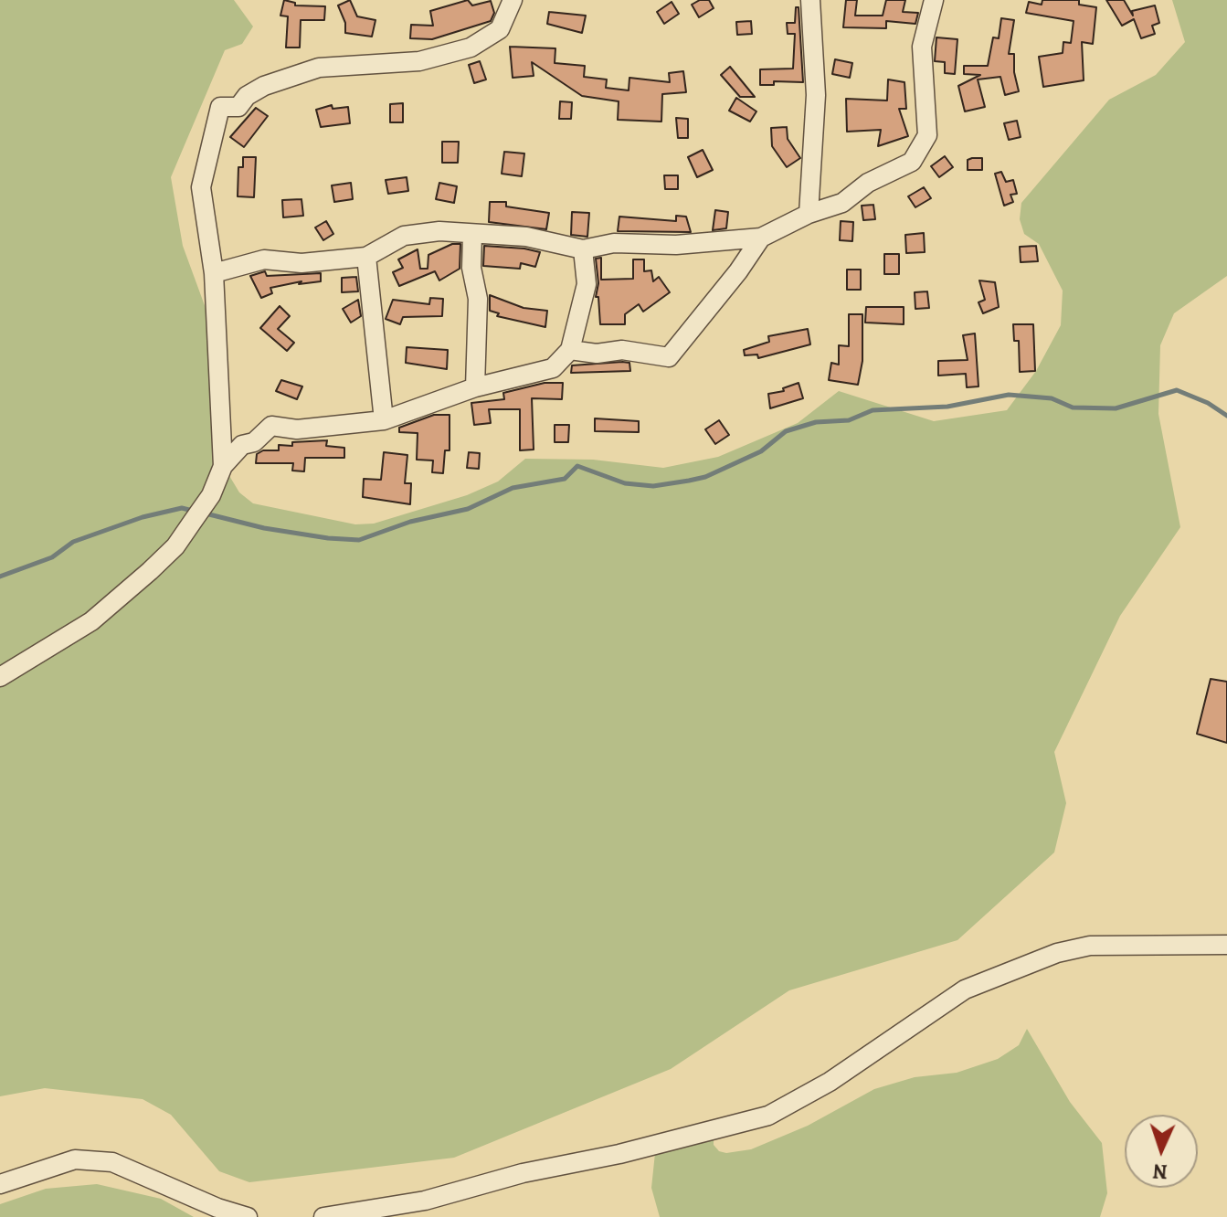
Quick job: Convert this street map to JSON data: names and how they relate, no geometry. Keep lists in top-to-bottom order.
{
  "north": "bottom"
}
